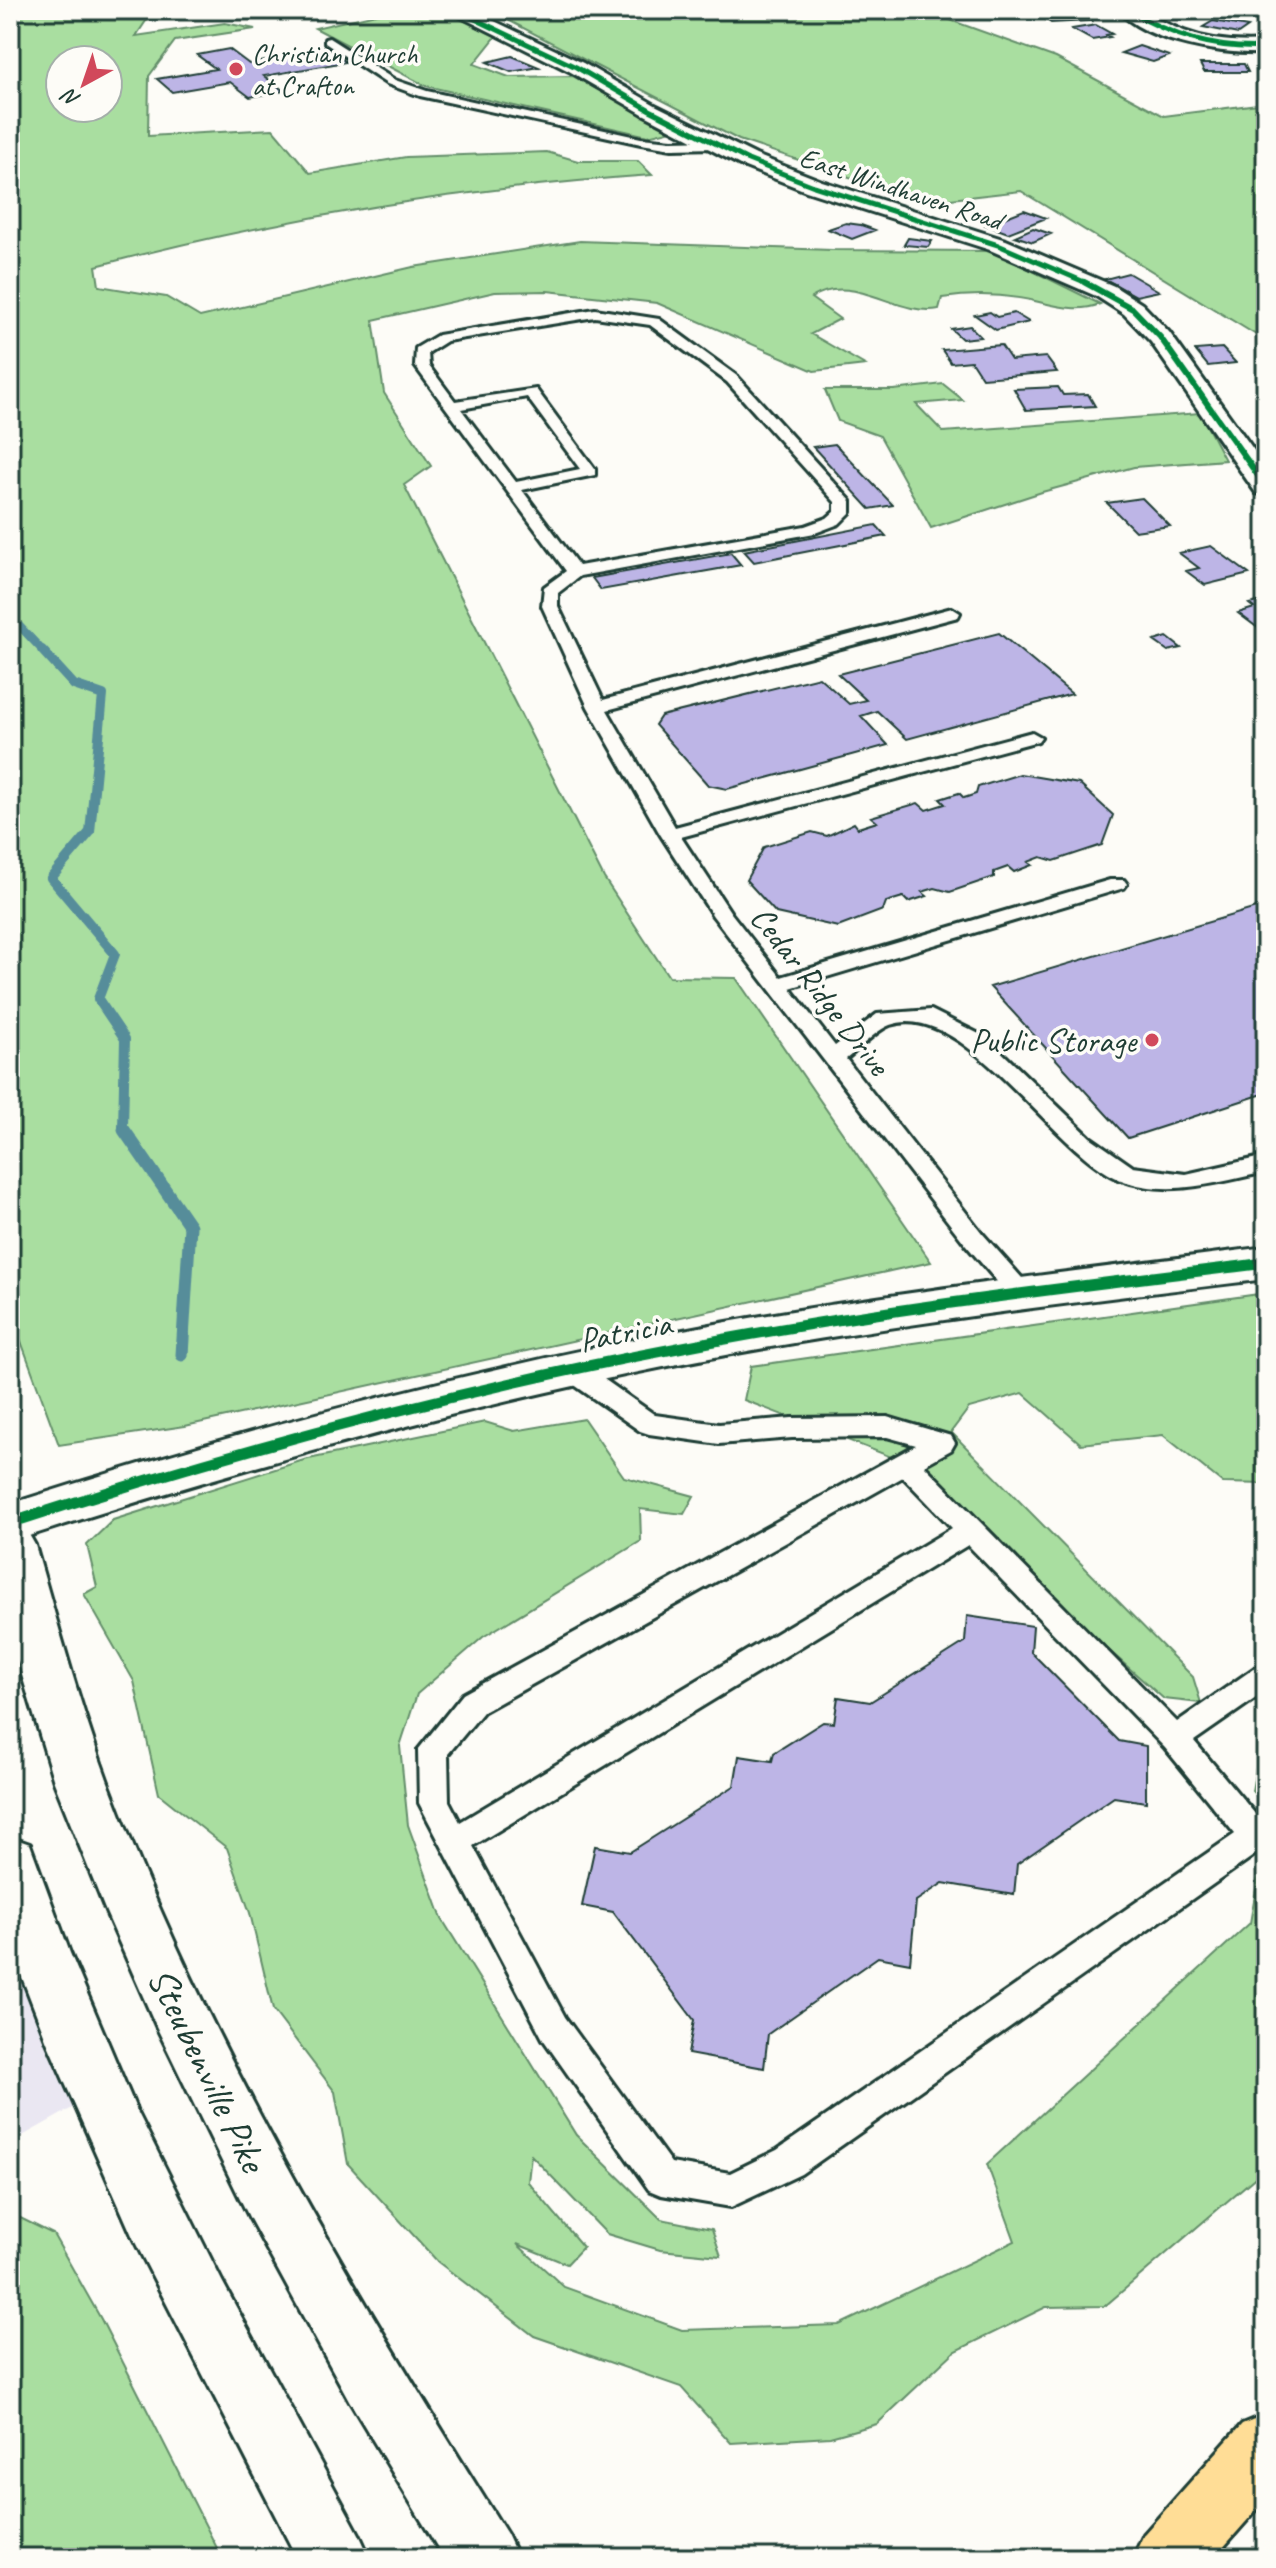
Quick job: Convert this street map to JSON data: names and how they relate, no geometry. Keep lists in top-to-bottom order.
{
  "streets": {
    "street": ["East Windhaven Road", "Patricia", "Steubenville Pike"],
    "lane": ["Cedar Ridge Drive"]
  },
  "crossings": [
    ["Cedar Ridge Drive", "Patricia"]
  ],
  "places": ["Christian Church at Crafton", "Public Storage"],
  "north": "bottom left"
}
